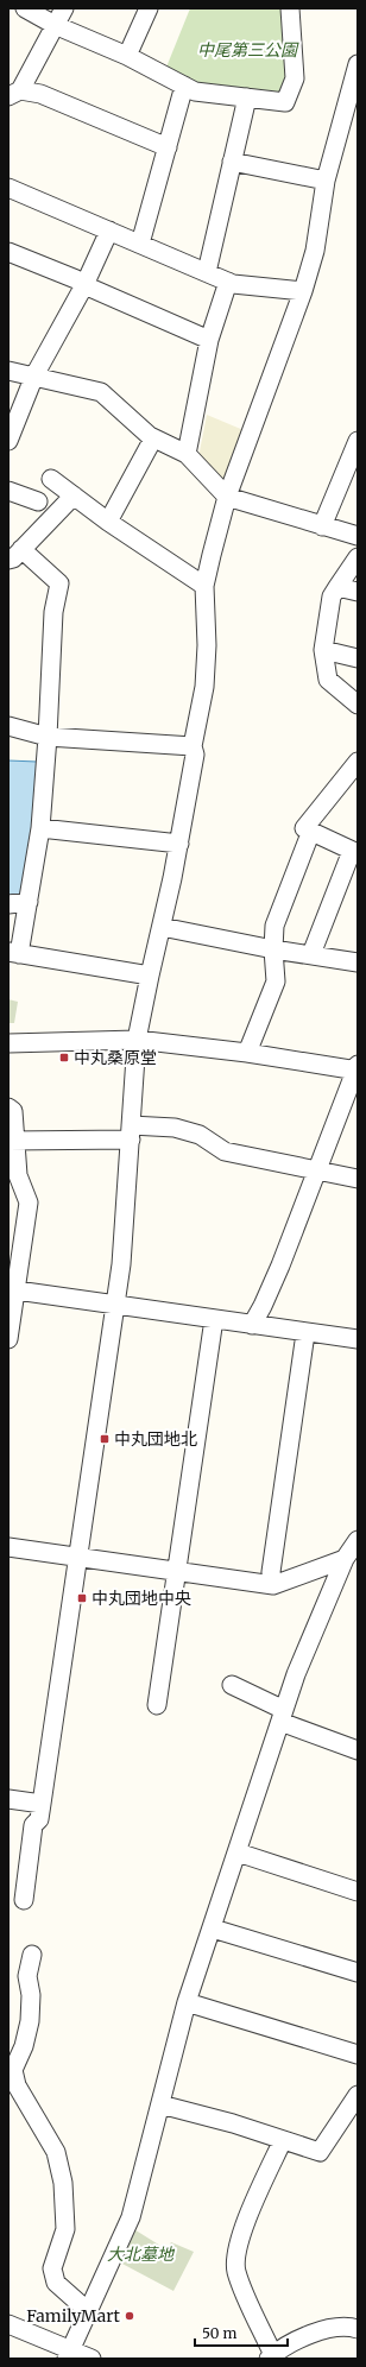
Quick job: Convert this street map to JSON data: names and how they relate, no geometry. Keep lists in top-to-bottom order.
{
  "parks": ["中尾第三公園", "大北墓地"],
  "places": {
    "transit": ["中丸桑原堂", "中丸団地北", "中丸団地中央"],
    "other": ["FamilyMart"]
  },
  "scale_bar": "50 m"
}
